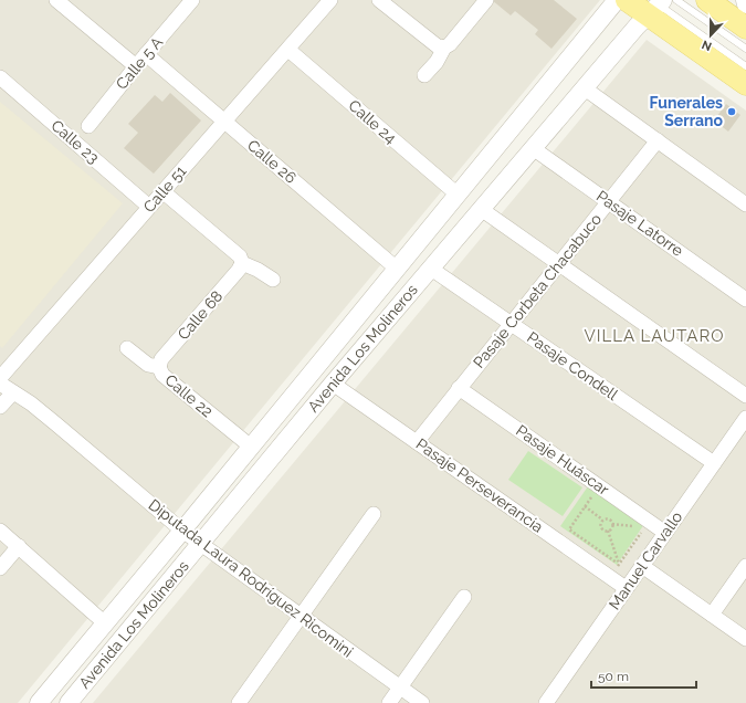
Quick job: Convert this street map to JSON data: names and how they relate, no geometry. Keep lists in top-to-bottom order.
{
  "streets": {
    "street": [
      "Calle 5 A",
      "Calle 24",
      "Calle 23",
      "Calle 26",
      "Calle 51",
      "Pasaje Latorre",
      "Pasaje Corbeta Chacabuco",
      "Calle 68",
      "Avenida Los Molineros",
      "Pasaje Condell",
      "Calle 22",
      "Pasaje Huáscar",
      "Pasaje Perseverancia",
      "Manuel Carvallo",
      "Diputada Laura Rodríguez Ricomini"
    ]
  },
  "crossings": [
    ["Calle 5 A", "Calle 26"],
    ["Calle 24", "Calle 51"],
    ["Calle 24", "Avenida Los Molineros"],
    ["Calle 23", "Calle 51"],
    ["Calle 26", "Calle 51"],
    ["Calle 26", "Avenida Los Molineros"],
    ["Pasaje Latorre", "Pasaje Corbeta Chacabuco"],
    ["Pasaje Latorre", "Avenida Los Molineros"],
    ["Pasaje Corbeta Chacabuco", "Pasaje Condell"],
    ["Pasaje Corbeta Chacabuco", "Pasaje Huáscar"],
    ["Pasaje Corbeta Chacabuco", "Pasaje Perseverancia"],
    ["Calle 68", "Calle 22"],
    ["Avenida Los Molineros", "Pasaje Condell"],
    ["Avenida Los Molineros", "Calle 22"],
    ["Avenida Los Molineros", "Pasaje Perseverancia"],
    ["Avenida Los Molineros", "Diputada Laura Rodríguez Ricomini"],
    ["Pasaje Condell", "Manuel Carvallo"],
    ["Pasaje Huáscar", "Manuel Carvallo"],
    ["Pasaje Perseverancia", "Manuel Carvallo"]
  ],
  "districts": ["VILLA LAUTARO"],
  "places": ["Funerales Serrano"],
  "scale_bar": "50 m",
  "north": "bottom"
}
